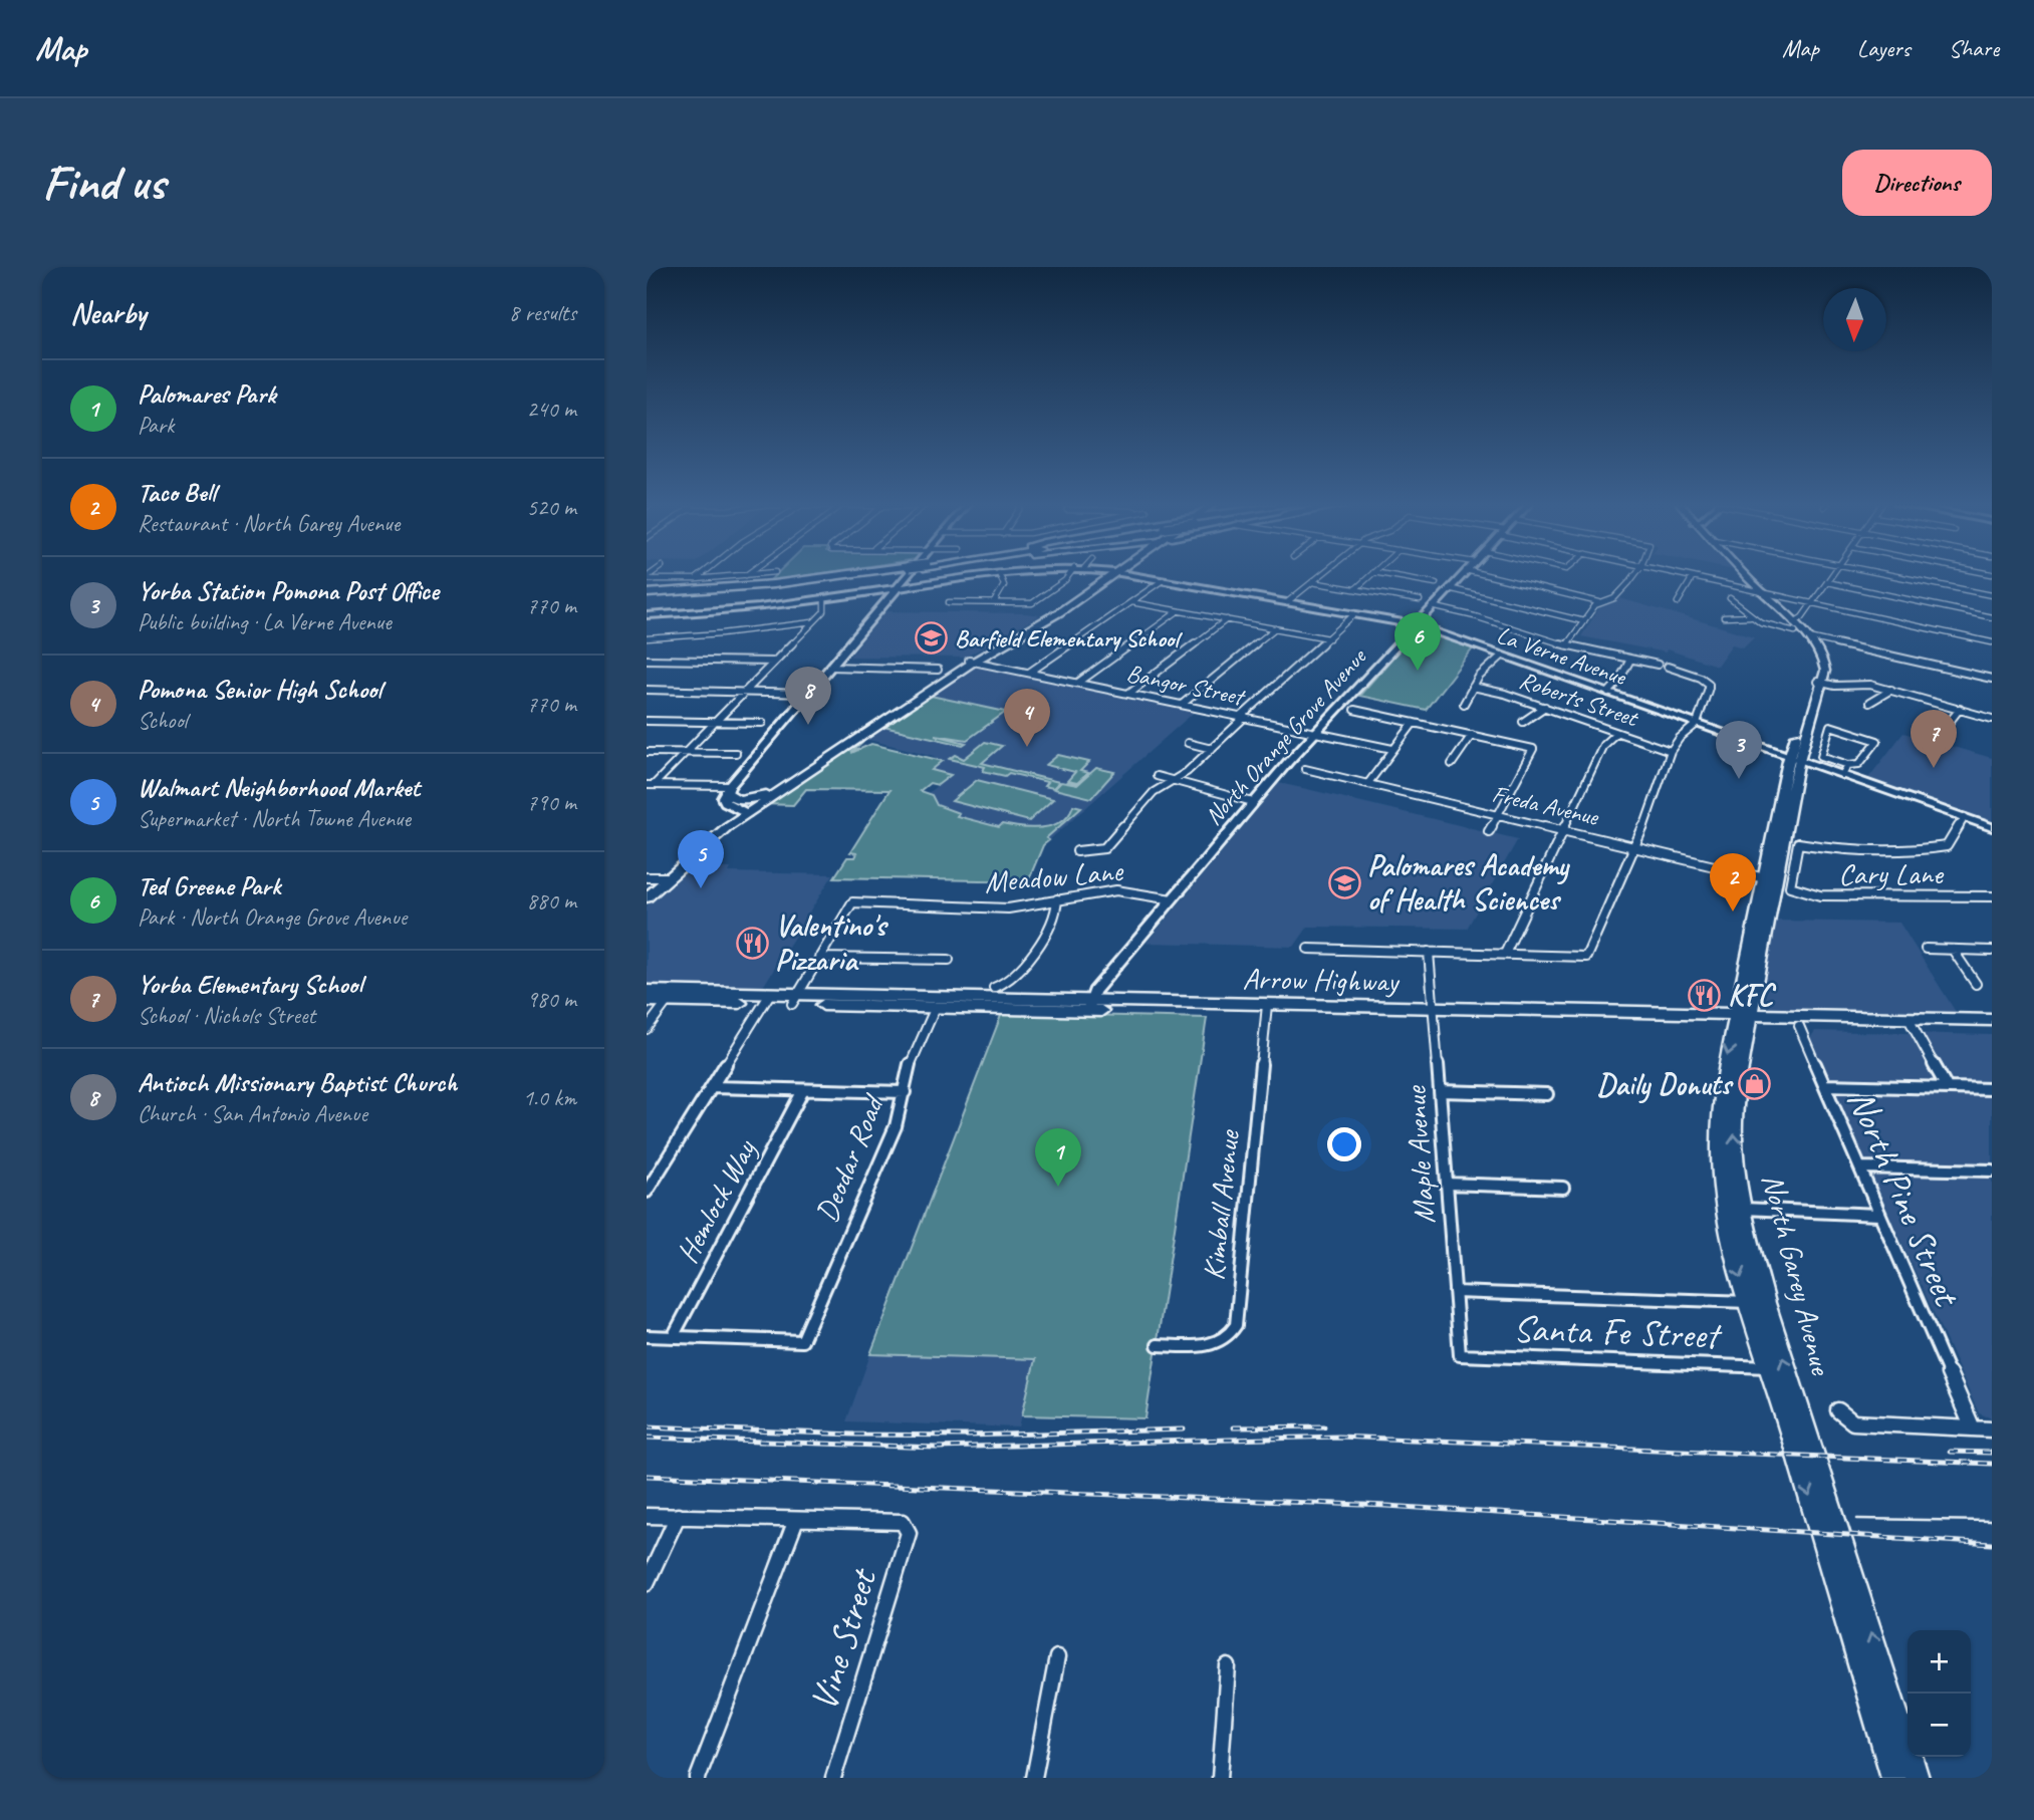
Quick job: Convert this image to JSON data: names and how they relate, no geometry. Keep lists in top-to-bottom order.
{
  "streets": {
    "main road": [
      "La Verne Avenue",
      "North Orange Grove Avenue",
      "Arrow Highway",
      "North Garey Avenue"
    ],
    "street": [
      "Bangor Street",
      "Roberts Street",
      "Freda Avenue",
      "Cary Lane",
      "Meadow Lane",
      "Maple Avenue",
      "Deodar Road",
      "North Pine Street",
      "Hemlock Way",
      "Kimball Avenue",
      "Santa Fe Street",
      "Vine Street"
    ]
  },
  "crossings": [
    ["La Verne Avenue", "North Orange Grove Avenue"],
    ["La Verne Avenue", "North Garey Avenue"],
    ["Bangor Street", "North Orange Grove Avenue"],
    ["North Orange Grove Avenue", "Meadow Lane"],
    ["North Orange Grove Avenue", "Arrow Highway"],
    ["Freda Avenue", "North Garey Avenue"],
    ["Arrow Highway", "Maple Avenue"],
    ["Arrow Highway", "Deodar Road"],
    ["Arrow Highway", "North Pine Street"],
    ["Arrow Highway", "Kimball Avenue"],
    ["Arrow Highway", "North Garey Avenue"],
    ["Maple Avenue", "Santa Fe Street"],
    ["Deodar Road", "Hemlock Way"],
    ["North Garey Avenue", "Santa Fe Street"]
  ],
  "places": {
    "school or university": ["Barfield Elementary School", "Palomares Academy of Health Sciences"],
    "restaurant": ["Valentino's Pizzaria", "KFC"],
    "shop": ["Daily Donuts"]
  },
  "north": "bottom",
  "page": {
    "header": "Map",
    "nav": ["Map", "Layers", "Share"],
    "buttons": "Directions",
    "title": "Find us",
    "heading": ["Nearby", "8 results"],
    "list": [
      {
        "mark": "1",
        "name": "Palomares Park",
        "note": "Park",
        "value": "240 m"
      },
      {
        "mark": "2",
        "name": "Taco Bell",
        "note": "Restaurant · North Garey Avenue",
        "value": "520 m"
      },
      {
        "mark": "3",
        "name": "Yorba Station Pomona Post Office",
        "note": "Public building · La Verne Avenue",
        "value": "770 m"
      },
      {
        "mark": "4",
        "name": "Pomona Senior High School",
        "note": "School",
        "value": "770 m"
      },
      {
        "mark": "5",
        "name": "Walmart Neighborhood Market",
        "note": "Supermarket · North Towne Avenue",
        "value": "790 m"
      },
      {
        "mark": "6",
        "name": "Ted Greene Park",
        "note": "Park · North Orange Grove Avenue",
        "value": "880 m"
      },
      {
        "mark": "7",
        "name": "Yorba Elementary School",
        "note": "School · Nichols Street",
        "value": "980 m"
      },
      {
        "mark": "8",
        "name": "Antioch Missionary Baptist Church",
        "note": "Church · San Antonio Avenue",
        "value": "1.0 km"
      }
    ],
    "pins": [
      "6",
      "8",
      "4",
      "7",
      "3",
      "5",
      "2",
      "1"
    ],
    "map_buttons": ["+", "−"]
  }
}
